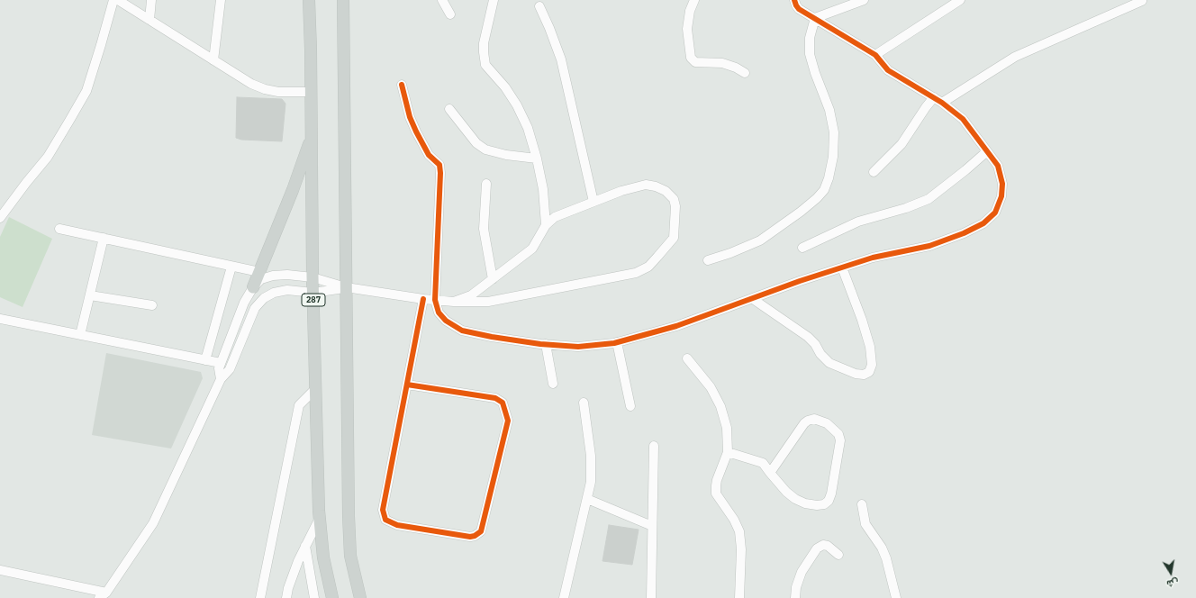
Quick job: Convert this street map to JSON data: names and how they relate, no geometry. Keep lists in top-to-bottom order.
{
  "streets": {
    "main road": ["287"]
  },
  "north": "bottom"
}
